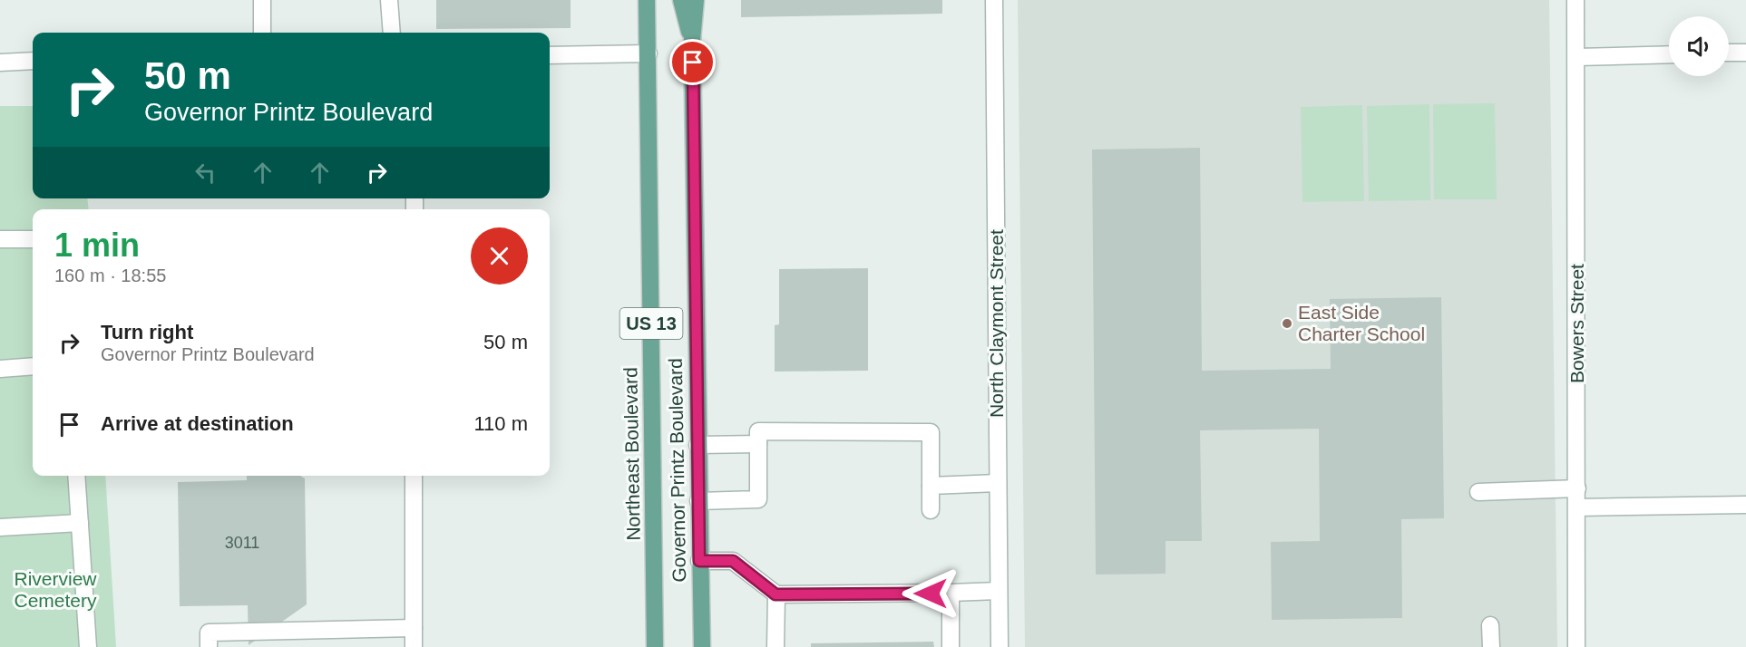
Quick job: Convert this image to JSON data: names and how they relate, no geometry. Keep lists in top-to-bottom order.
{
  "streets": {
    "main road": ["US 13", "Northeast Boulevard", "Governor Printz Boulevard"],
    "street": ["North Claymont Street", "Bowers Street"]
  },
  "parks": ["Riverview Cemetery"],
  "places": ["East Side Charter School"],
  "house_numbers": ["3011"],
  "page": {
    "turn": ["50 m", "Governor Printz Boulevard"],
    "heading": ["1 min", "160 m · 18:55"],
    "list": [
      {
        "name": "Turn right",
        "note": "Governor Printz Boulevard",
        "value": "50 m"
      },
      {
        "name": "Arrive at destination",
        "value": "110 m"
      }
    ]
  }
}
